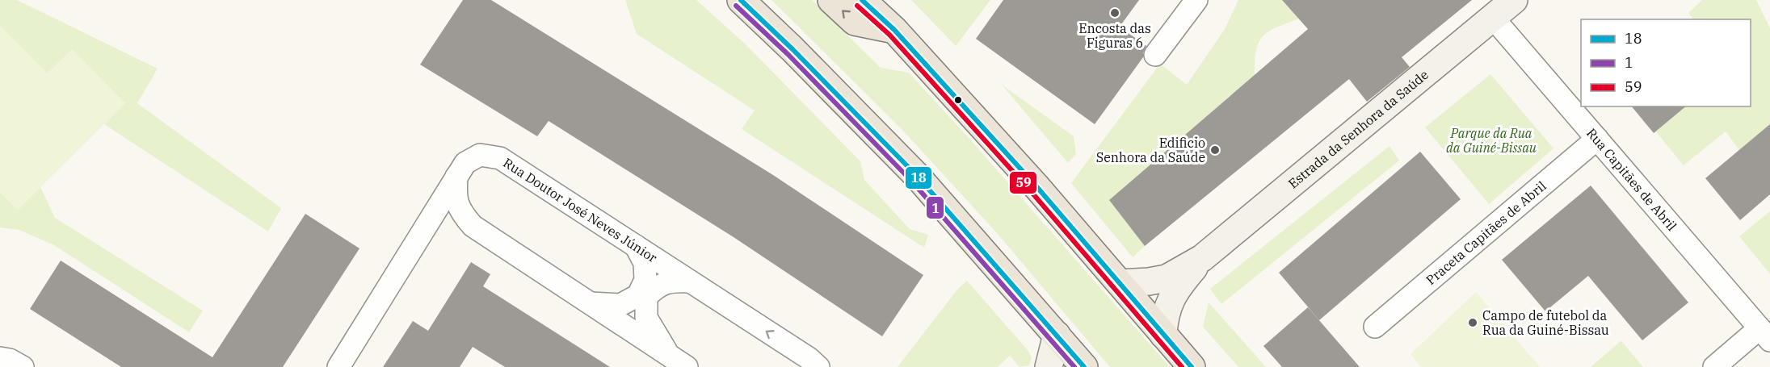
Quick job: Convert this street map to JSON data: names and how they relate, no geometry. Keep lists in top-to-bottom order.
{
  "streets": {
    "street": [
      "Estrada da Senhora da Saúde",
      "Rua Capitães de Abril",
      "Rua Doutor José Neves Júnior",
      "Praceta Capitães de Abril"
    ]
  },
  "crossings": [
    ["Estrada da Senhora da Saúde", "Rua Capitães de Abril"],
    ["Rua Capitães de Abril", "Praceta Capitães de Abril"]
  ],
  "parks": ["Parque da Rua da Guiné-Bissau"],
  "places": ["Encosta das Figuras 6", "Edificio Senhora da Saúde", "Campo de futebol da Rua da Guiné-Bissau"],
  "lines": ["transit line 18", "transit line 1", "transit line 59"],
  "legend": ["18", "1", "59"]
}
